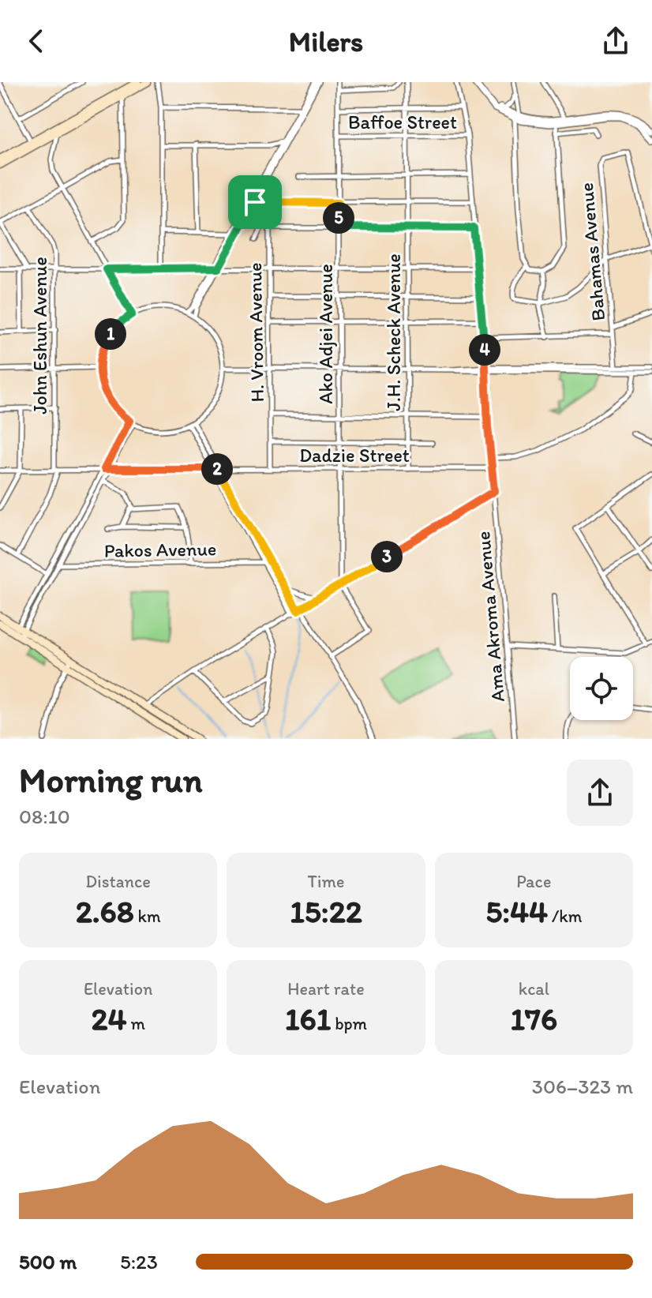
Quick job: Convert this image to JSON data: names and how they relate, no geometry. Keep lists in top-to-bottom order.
{
  "streets": {
    "street": [
      "Baffoe Street",
      "Bahamas Avenue",
      "H. Vroom Avenue",
      "J.H. Scheck Avenue",
      "Ako Adjei Avenue",
      "John Eshun Avenue",
      "Dadzie Street",
      "Pakos Avenue",
      "Ama Akroma Avenue"
    ]
  },
  "crossings": [
    ["Baffoe Street", "J.H. Scheck Avenue"],
    ["Baffoe Street", "Ako Adjei Avenue"],
    ["Baffoe Street", "Ama Akroma Avenue"],
    ["H. Vroom Avenue", "Dadzie Street"],
    ["J.H. Scheck Avenue", "Dadzie Street"],
    ["Ako Adjei Avenue", "Dadzie Street"],
    ["John Eshun Avenue", "Dadzie Street"],
    ["Dadzie Street", "Ama Akroma Avenue"]
  ],
  "page": {
    "header": "Milers",
    "pins": [
      "5",
      "1",
      "4",
      "2",
      "3"
    ],
    "heading": ["Morning run", "08:10"],
    "stats": [
      ["Distance", "2.68 km"],
      ["Time", "15:22"],
      ["Pace", "5:44 /km"],
      ["Elevation", "24 m"],
      ["Heart rate", "161 bpm"],
      ["kcal", "176"]
    ],
    "chart": ["Elevation", "306–323 m"],
    "list": [
      {
        "name": "500 m",
        "note": "5:23"
      }
    ]
  }
}
